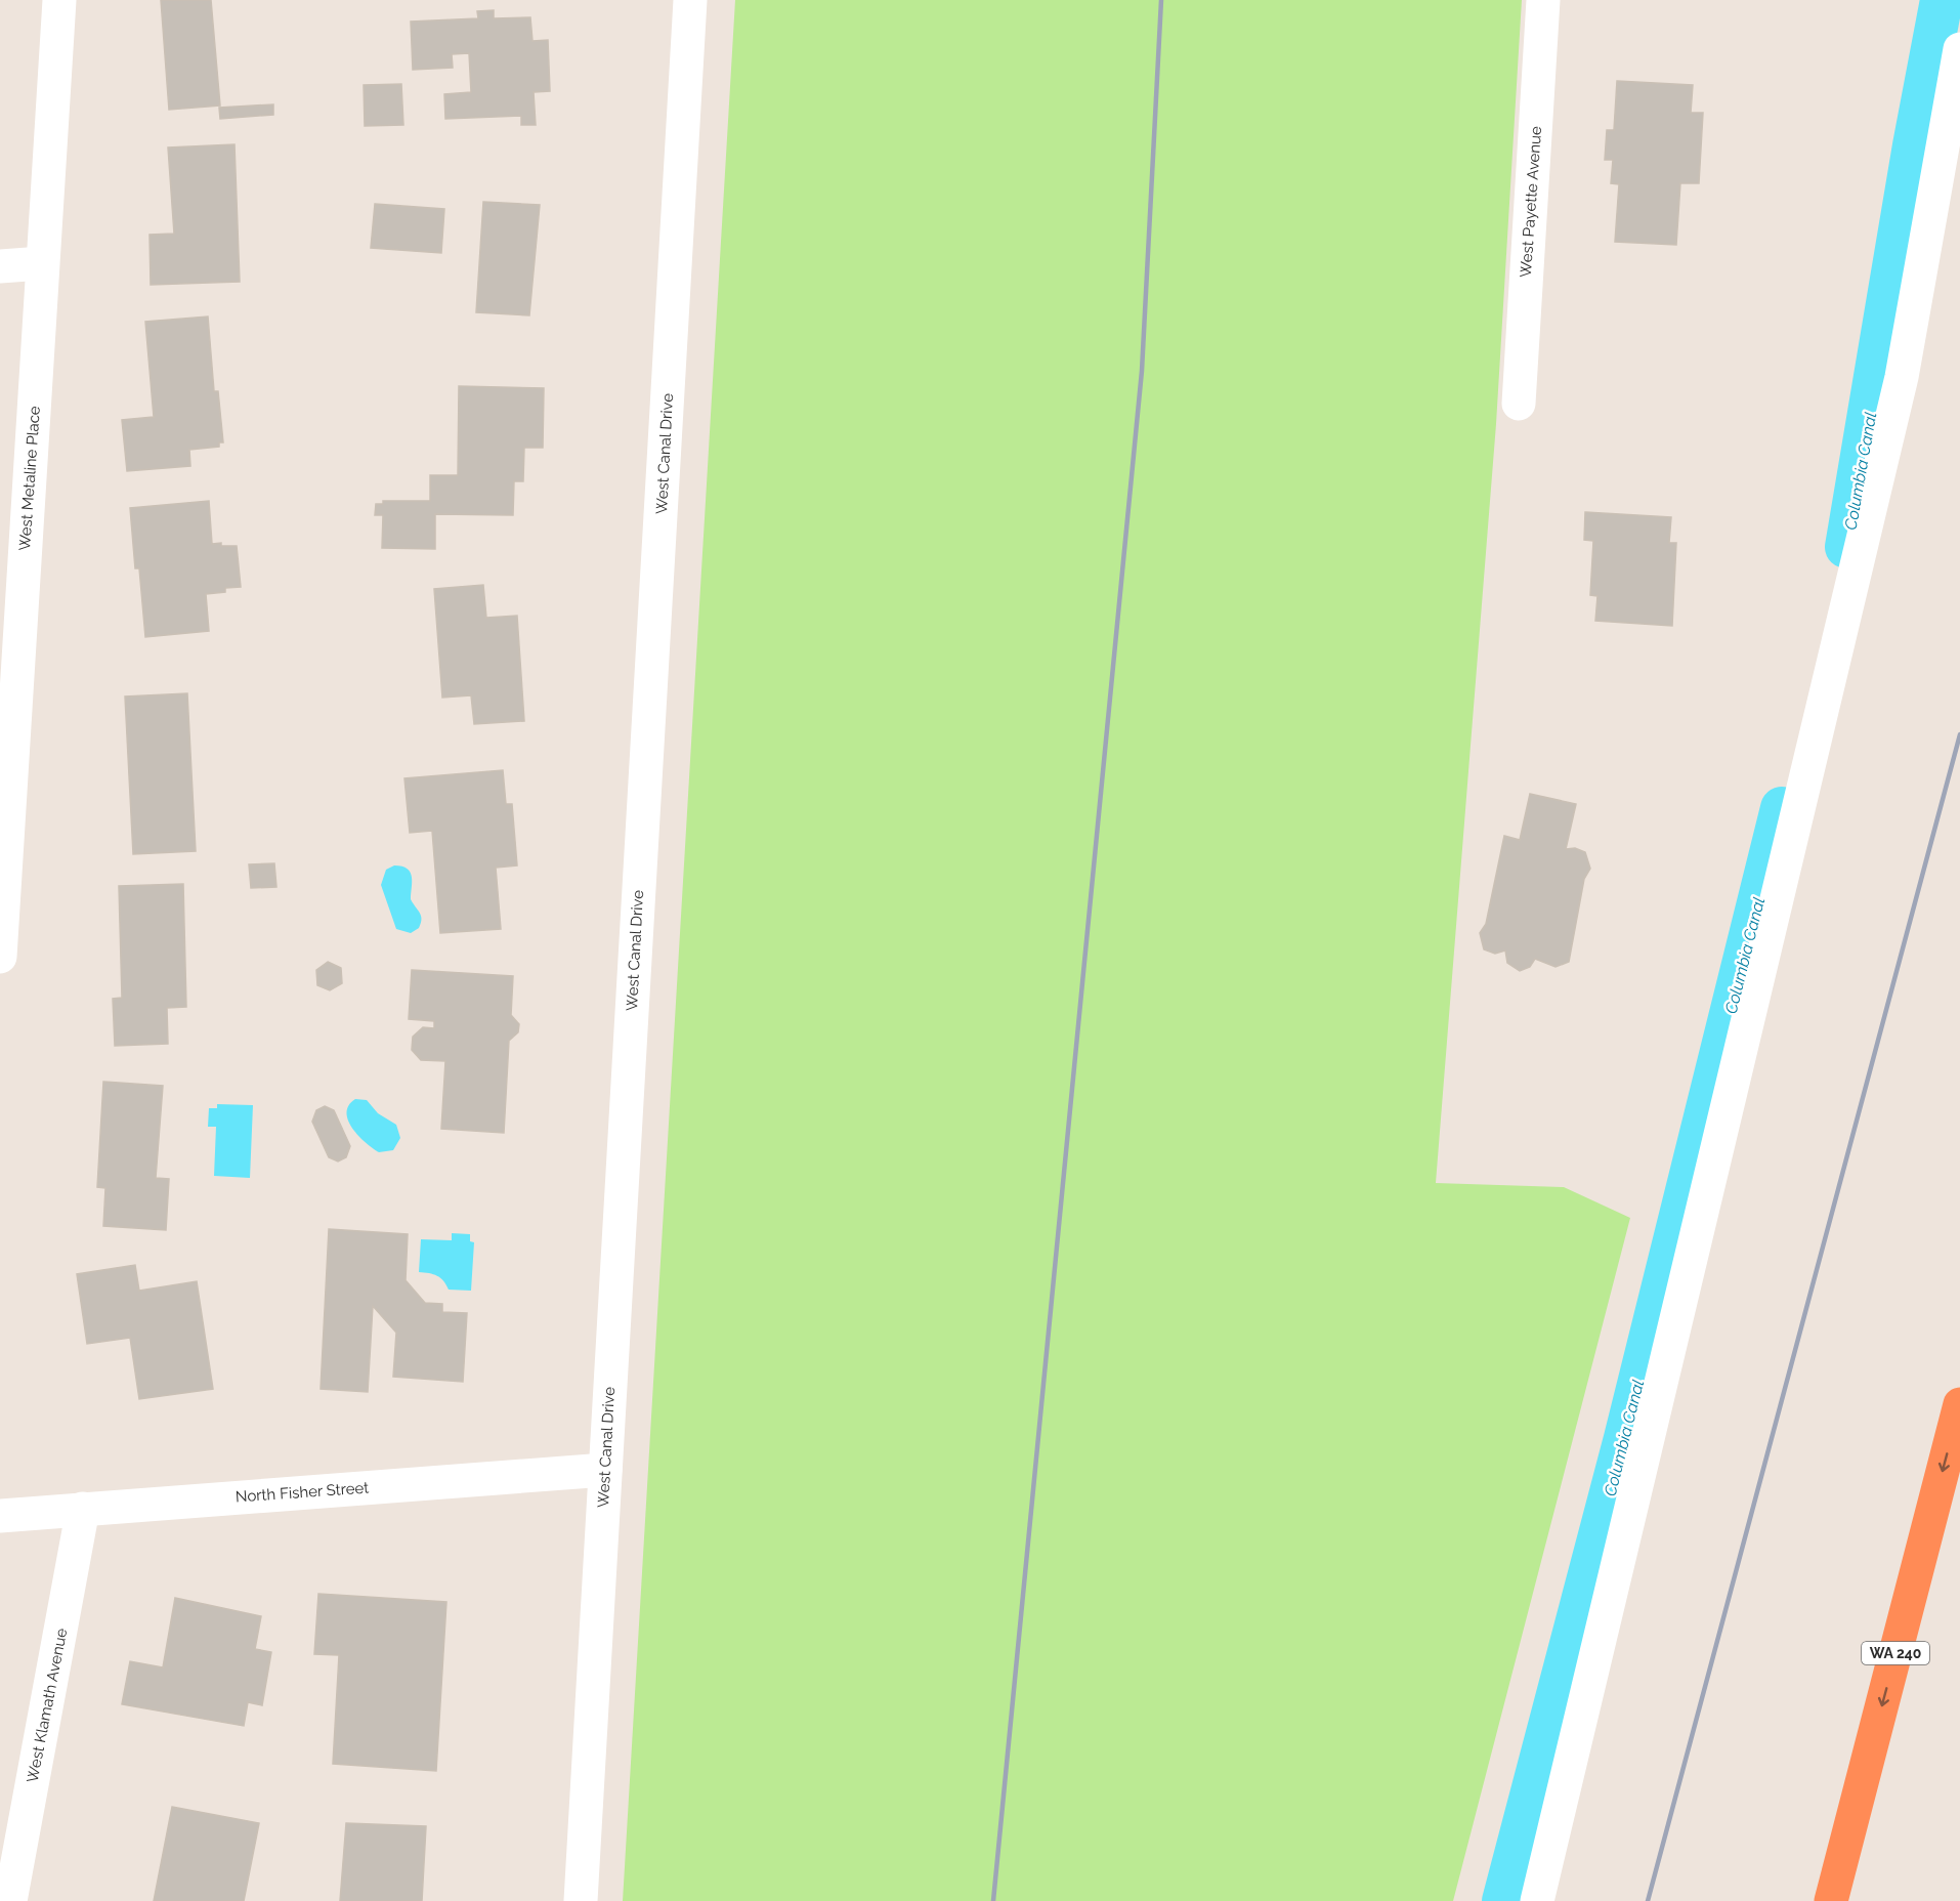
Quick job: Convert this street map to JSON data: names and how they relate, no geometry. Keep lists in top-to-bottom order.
{
  "streets": {
    "highway": ["WA 240"],
    "street": [
      "West Payette Avenue",
      "West Canal Drive",
      "West Metaline Place",
      "North Fisher Street",
      "West Klamath Avenue"
    ]
  },
  "crossings": [
    ["West Canal Drive", "North Fisher Street"],
    ["North Fisher Street", "West Klamath Avenue"]
  ],
  "water": ["Columbia Canal"]
}
